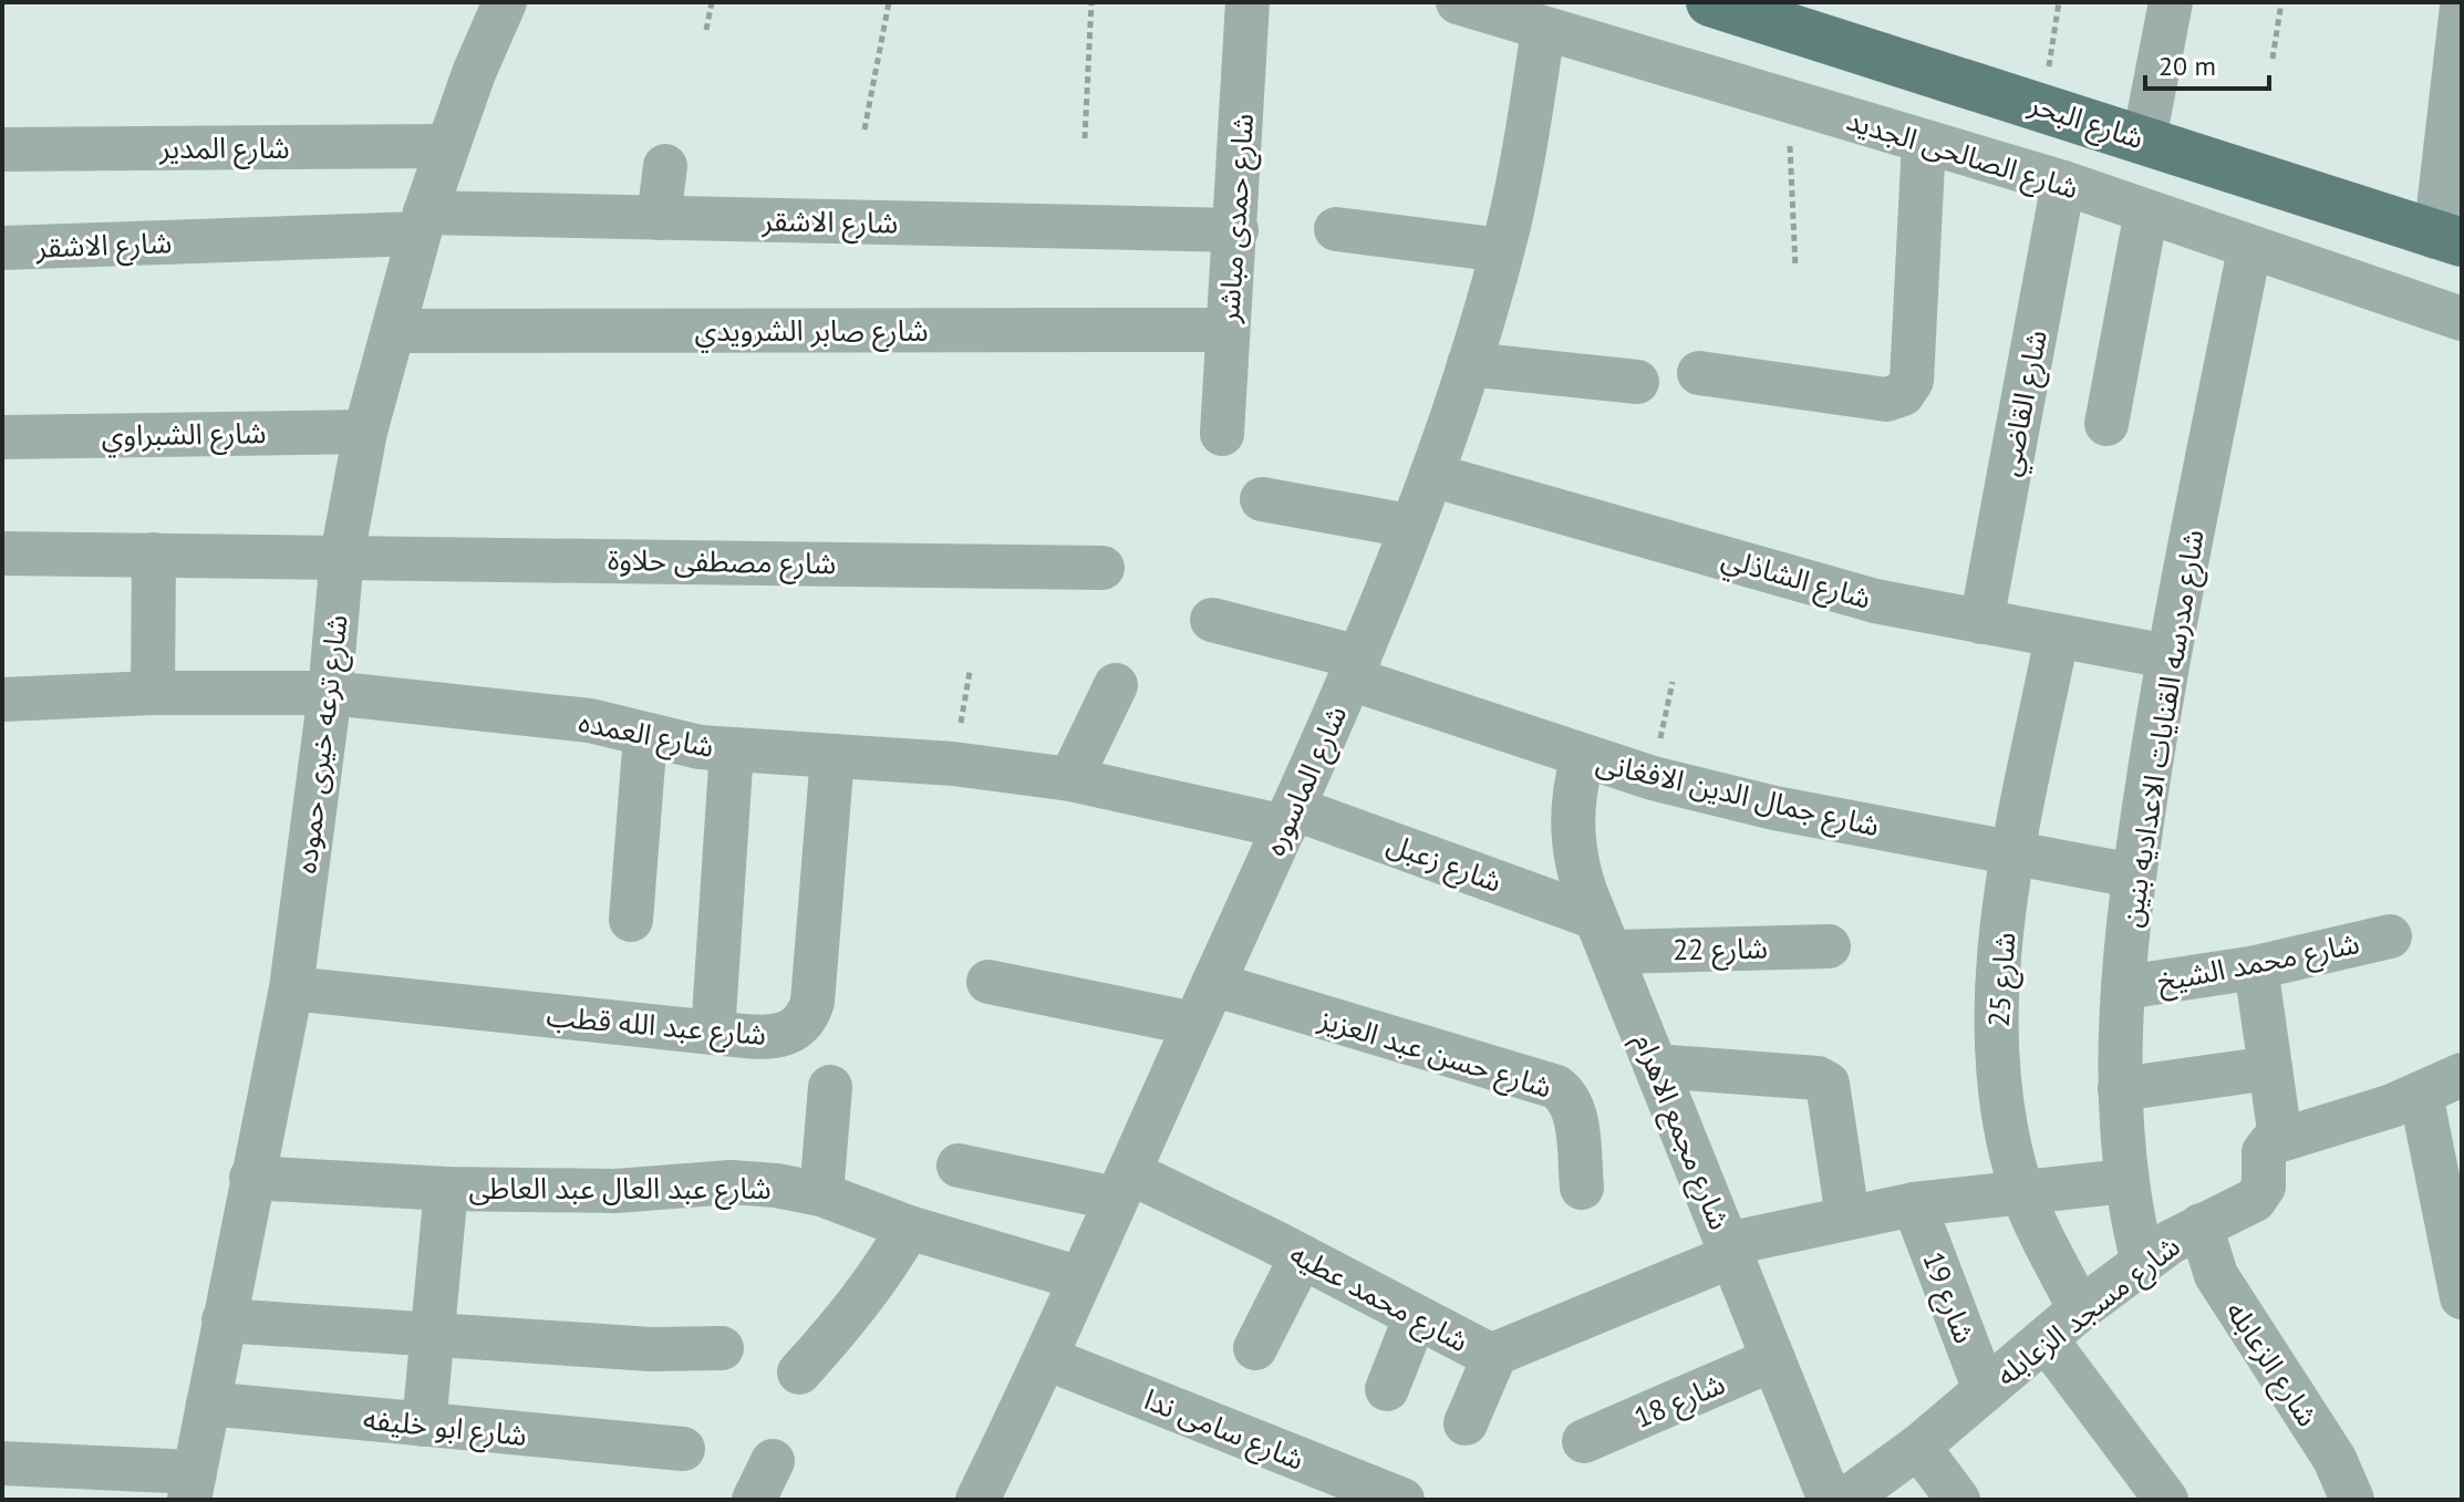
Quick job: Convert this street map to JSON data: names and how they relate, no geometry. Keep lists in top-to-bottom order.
{
  "streets": {
    "main road": ["شارع البحر"],
    "street": [
      "شارع المدير",
      "شارع الصالحى الجديد",
      "شارع حمدى مباشر",
      "شارع الاشقر",
      "شارع صابر الشرويدي",
      "شارع القاضي",
      "شارع الشبراوي",
      "شارع مصطفى حلاوة",
      "شارع الشاذلي",
      "شارع مدرسه القنايات الاعداديه بنين",
      "شارع العمده",
      "شارع ترعه خيرى حموده",
      "شارع الماسوره",
      "شارع جمال الدين الافغانى",
      "شارع زعبل",
      "شارع 22",
      "شارع محمد الشيخ",
      "شارع 25",
      "شارع عبد الله قطب",
      "شارع حسن عبد العزيز",
      "شارع مجمع الاهرام",
      "شارع عبد العال عبد العاطى",
      "شارع محمد عطيه",
      "شارع 19",
      "شارع مسجد الزعابله",
      "شارع الزعابله",
      "شارع 18",
      "شارع ابو خليفه",
      "شارع سامى ندا"
    ]
  },
  "crossings": [
    ["شارع المدير", "شارع ترعه خيرى حموده"],
    ["شارع الصالحى الجديد", "شارع القاضي"],
    ["شارع الصالحى الجديد", "شارع مدرسه القنايات الاعداديه بنين"],
    ["شارع الصالحى الجديد", "شارع الماسوره"],
    ["شارع حمدى مباشر", "شارع الاشقر"],
    ["شارع حمدى مباشر", "شارع صابر الشرويدي"],
    ["شارع الاشقر", "شارع ترعه خيرى حموده"],
    ["شارع صابر الشرويدي", "شارع ترعه خيرى حموده"],
    ["شارع القاضي", "شارع الشاذلي"],
    ["شارع الشبراوي", "شارع ترعه خيرى حموده"],
    ["شارع مصطفى حلاوة", "شارع ترعه خيرى حموده"],
    ["شارع الشاذلي", "شارع مدرسه القنايات الاعداديه بنين"],
    ["شارع الشاذلي", "شارع الماسوره"],
    ["شارع الشاذلي", "شارع 25"],
    ["شارع مدرسه القنايات الاعداديه بنين", "شارع جمال الدين الافغانى"],
    ["شارع مدرسه القنايات الاعداديه بنين", "شارع محمد الشيخ"],
    ["شارع مدرسه القنايات الاعداديه بنين", "شارع محمد عطيه"],
    ["شارع مدرسه القنايات الاعداديه بنين", "شارع مسجد الزعابله"],
    ["شارع العمده", "شارع ترعه خيرى حموده"],
    ["شارع العمده", "شارع الماسوره"],
    ["شارع العمده", "شارع زعبل"],
    ["شارع العمده", "شارع عبد الله قطب"],
    ["شارع ترعه خيرى حموده", "شارع عبد الله قطب"],
    ["شارع ترعه خيرى حموده", "شارع عبد العال عبد العاطى"],
    ["شارع ترعه خيرى حموده", "شارع ابو خليفه"],
    ["شارع الماسوره", "شارع جمال الدين الافغانى"],
    ["شارع الماسوره", "شارع زعبل"],
    ["شارع الماسوره", "شارع حسن عبد العزيز"],
    ["شارع الماسوره", "شارع عبد العال عبد العاطى"],
    ["شارع الماسوره", "شارع محمد عطيه"],
    ["شارع الماسوره", "شارع سامى ندا"],
    ["شارع جمال الدين الافغانى", "شارع 25"],
    ["شارع جمال الدين الافغانى", "شارع مجمع الاهرام"],
    ["شارع زعبل", "شارع 22"],
    ["شارع زعبل", "شارع مجمع الاهرام"],
    ["شارع 22", "شارع مجمع الاهرام"],
    ["شارع 25", "شارع محمد عطيه"],
    ["شارع 25", "شارع مسجد الزعابله"],
    ["شارع مجمع الاهرام", "شارع محمد عطيه"],
    ["شارع مجمع الاهرام", "شارع 18"],
    ["شارع محمد عطيه", "شارع 19"],
    ["شارع 19", "شارع مسجد الزعابله"],
    ["شارع مسجد الزعابله", "شارع الزعابله"]
  ],
  "scale_bar": "20 m"
}
